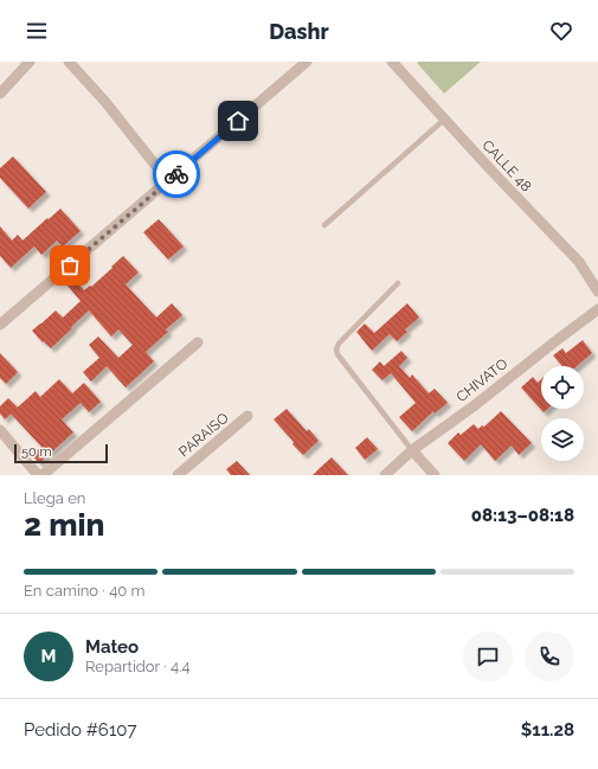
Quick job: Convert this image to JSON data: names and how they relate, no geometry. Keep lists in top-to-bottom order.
{
  "streets": {
    "street": ["CALLE 48", "CHIVATO", "PARAISO"]
  },
  "scale_bar": "50 m",
  "page": {
    "header": "Dashr",
    "scale": "50 m",
    "heading": ["2 min", "Llega en", "08:13–08:18"],
    "panel": [
      "Mateo",
      "Repartidor · 4.4",
      "Pedido #6107",
      "$11.28"
    ],
    "bar": "En camino · 40 m",
    "round": "M"
  }
}
